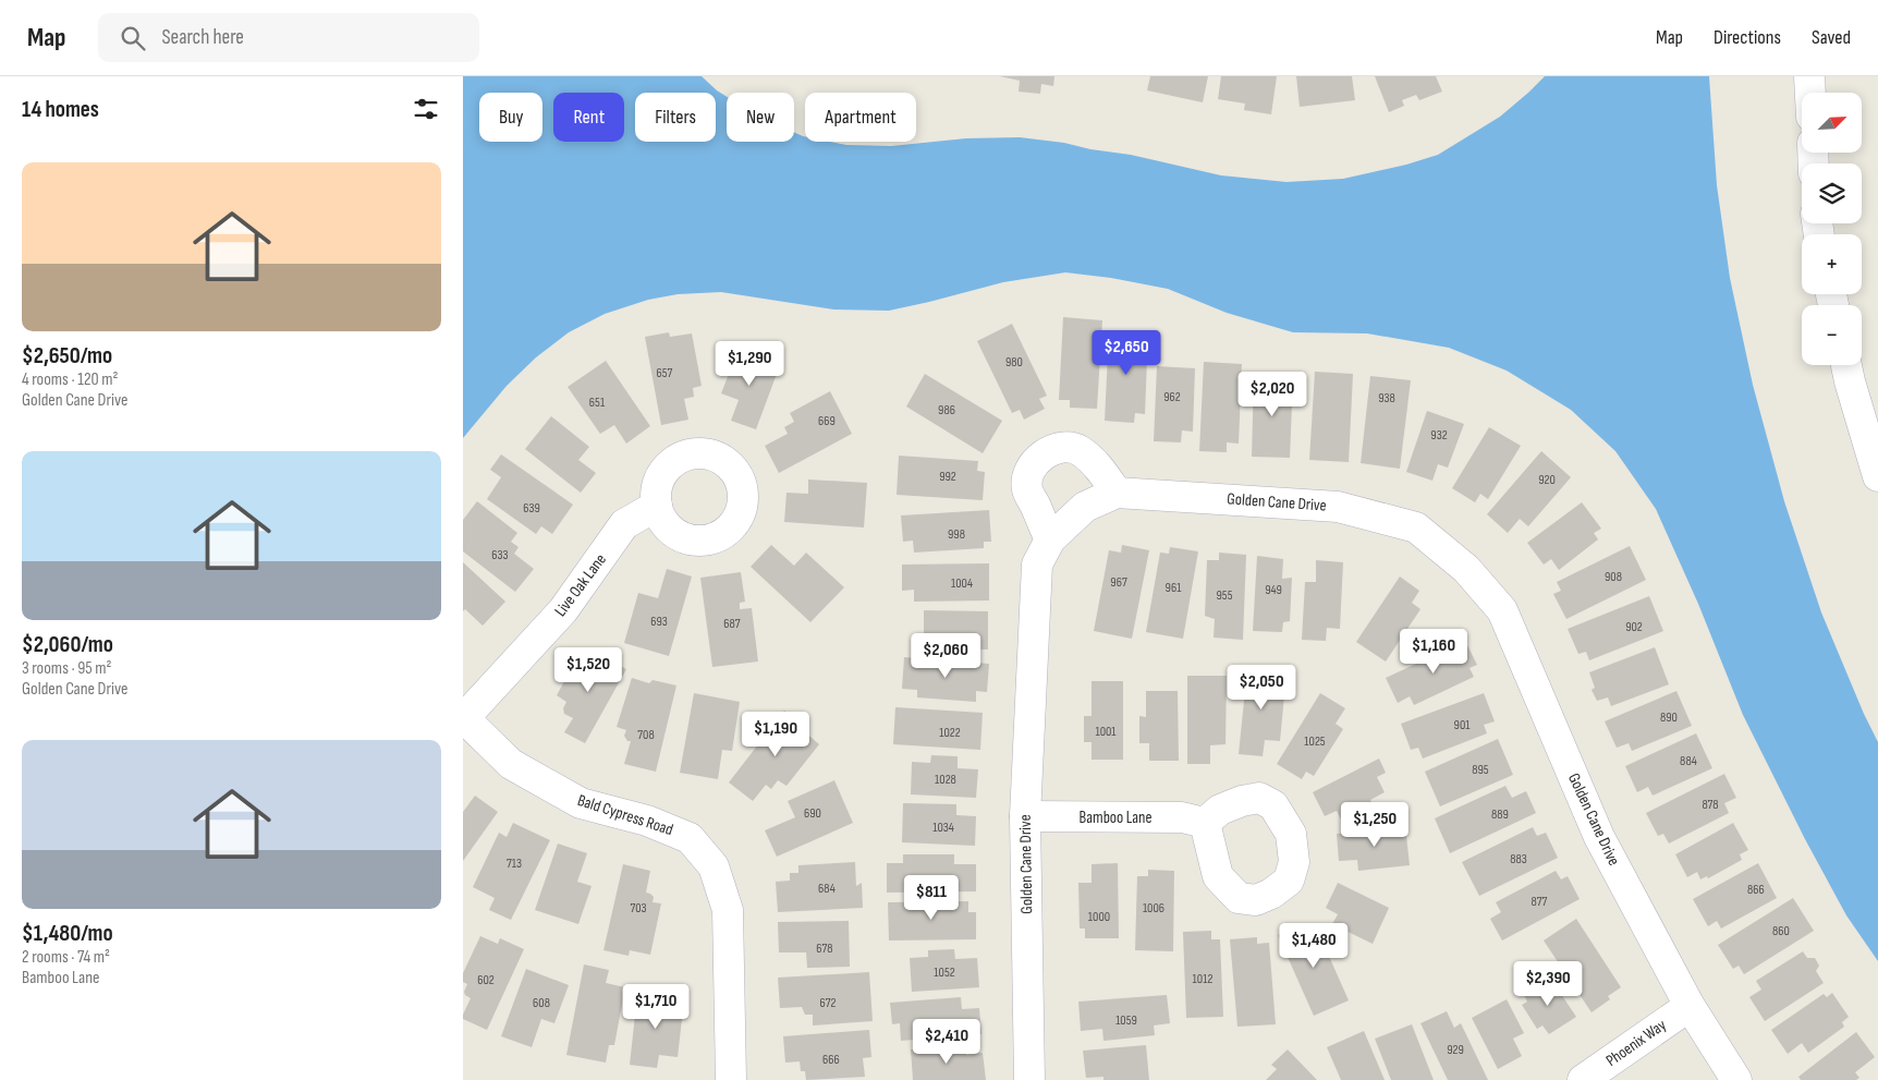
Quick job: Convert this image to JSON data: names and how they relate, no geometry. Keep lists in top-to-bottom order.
{
  "streets": {
    "street": [
      "Golden Cane Drive",
      "Live Oak Lane",
      "Bald Cypress Road",
      "Bamboo Lane",
      "Phoenix Way"
    ]
  },
  "crossings": [
    ["Golden Cane Drive", "Bamboo Lane"],
    ["Golden Cane Drive", "Phoenix Way"],
    ["Live Oak Lane", "Bald Cypress Road"]
  ],
  "house_numbers": [
    "980",
    "657",
    "962",
    "938",
    "651",
    "986",
    "669",
    "932",
    "992",
    "920",
    "639",
    "998",
    "633",
    "908",
    "967",
    "1004",
    "961",
    "949",
    "955",
    "693",
    "687",
    "902",
    "890",
    "901",
    "1001",
    "1022",
    "708",
    "1025",
    "884",
    "895",
    "1028",
    "878",
    "690",
    "889",
    "1034",
    "883",
    "713",
    "684",
    "866",
    "877",
    "703",
    "1006",
    "1000",
    "860",
    "678",
    "1052",
    "1012",
    "602",
    "608",
    "672",
    "1059",
    "929",
    "666"
  ],
  "north": "top right",
  "page": {
    "header": "Map",
    "search": "Search here",
    "nav": ["Map", "Directions", "Saved"],
    "heading": "14 homes",
    "map_buttons": ["+", "−"],
    "chip": [
      "Buy",
      "Rent",
      "Filters",
      "New",
      "Apartment"
    ],
    "list": [
      {
        "name": "$2,650/mo",
        "note": "4 rooms · 120 m² · Golden Cane Drive"
      },
      {
        "name": "$2,060/mo",
        "note": "3 rooms · 95 m² · Golden Cane Drive"
      },
      {
        "name": "$1,480/mo",
        "note": "2 rooms · 74 m² · Bamboo Lane"
      }
    ],
    "price": [
      "$2,650",
      "$1,290",
      "$2,020",
      "$1,160",
      "$2,060",
      "$1,520",
      "$2,050",
      "$1,190",
      "$1,250",
      "$811",
      "$1,480",
      "$2,390",
      "$1,710",
      "$2,410"
    ]
  }
}
